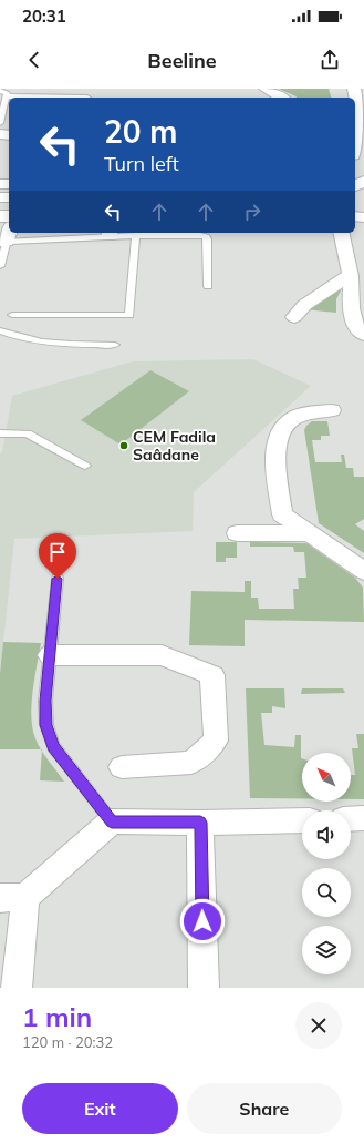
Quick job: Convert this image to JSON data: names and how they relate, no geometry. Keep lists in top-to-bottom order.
{
  "places": ["CEM Fadila Saâdane"],
  "north": "top left",
  "page": {
    "status": "20:31",
    "header": "Beeline",
    "turn": ["20 m", "Turn left"],
    "heading": ["1 min", "120 m · 20:32"],
    "buttons": ["Exit", "Share"]
  }
}
